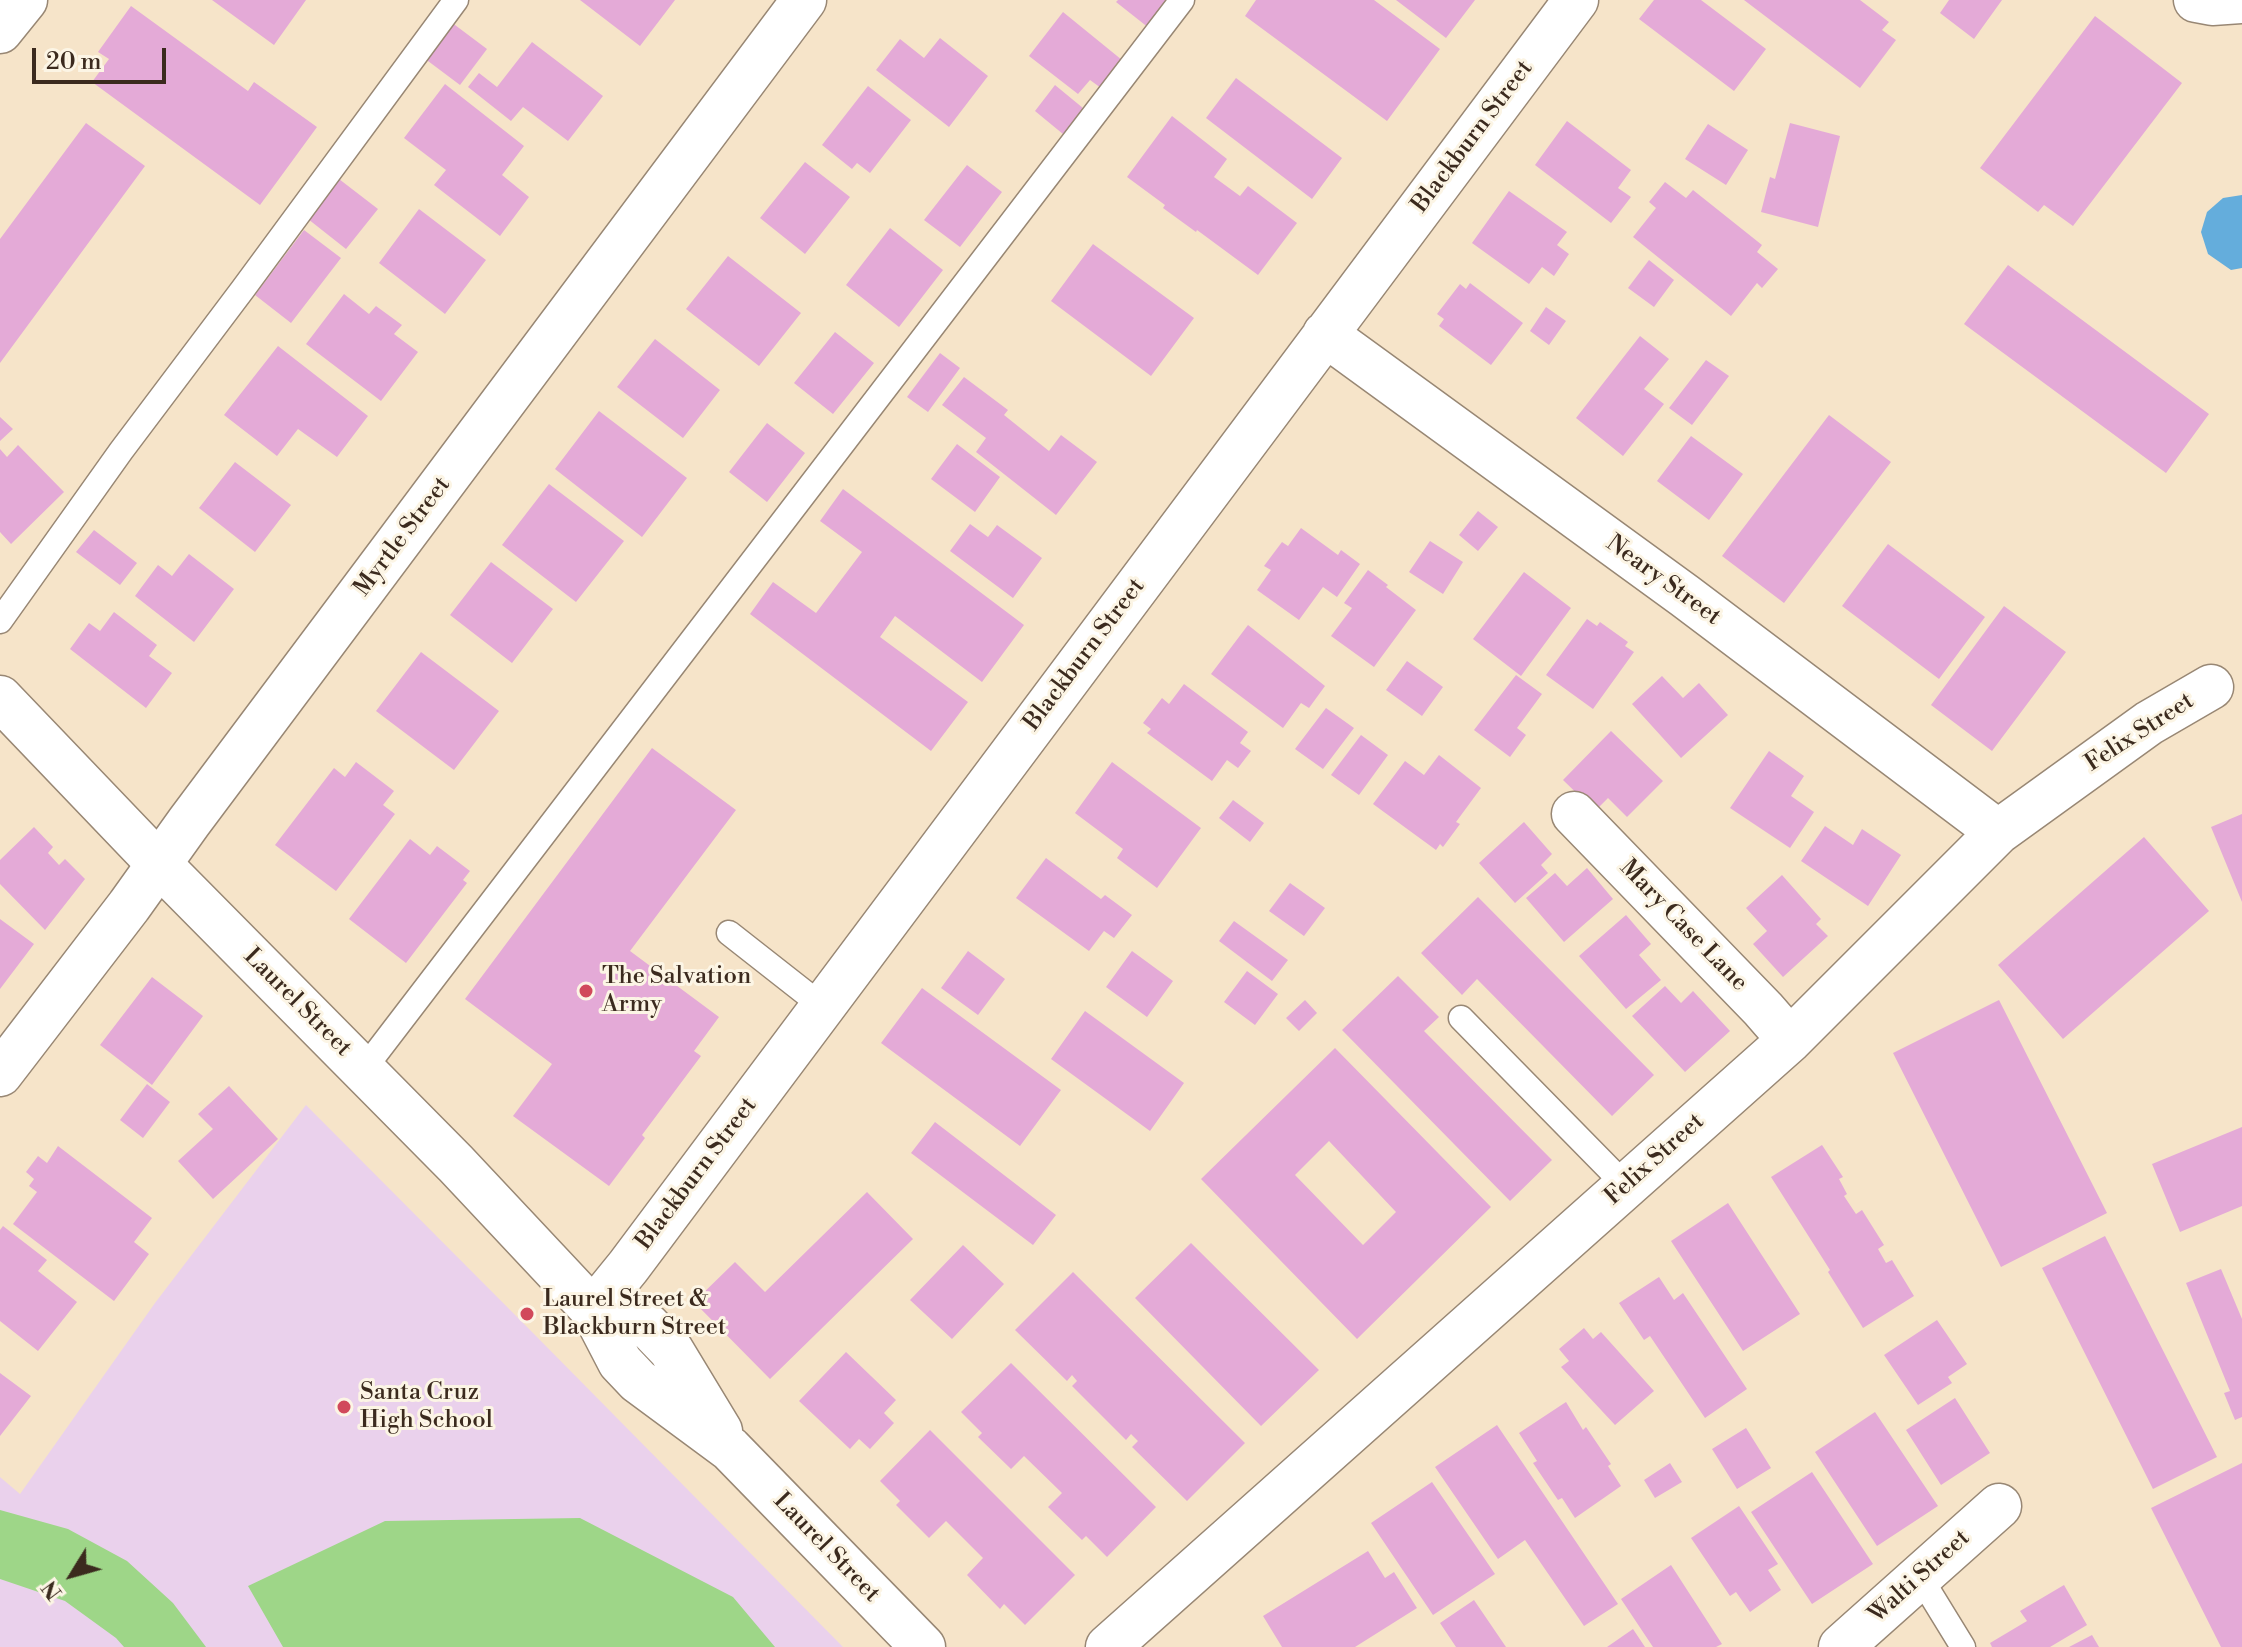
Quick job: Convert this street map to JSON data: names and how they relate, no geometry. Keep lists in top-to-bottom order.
{
  "streets": {
    "street": [
      "Blackburn Street",
      "Myrtle Street",
      "Neary Street",
      "Felix Street",
      "Mary Case Lane",
      "Laurel Street",
      "Walti Street"
    ]
  },
  "crossings": [
    ["Blackburn Street", "Neary Street"],
    ["Blackburn Street", "Laurel Street"],
    ["Myrtle Street", "Laurel Street"],
    ["Neary Street", "Felix Street"],
    ["Felix Street", "Mary Case Lane"]
  ],
  "places": ["The Salvation Army", "Laurel Street & Blackburn Street", "Santa Cruz High School"],
  "scale_bar": "20 m",
  "north": "bottom left"
}
